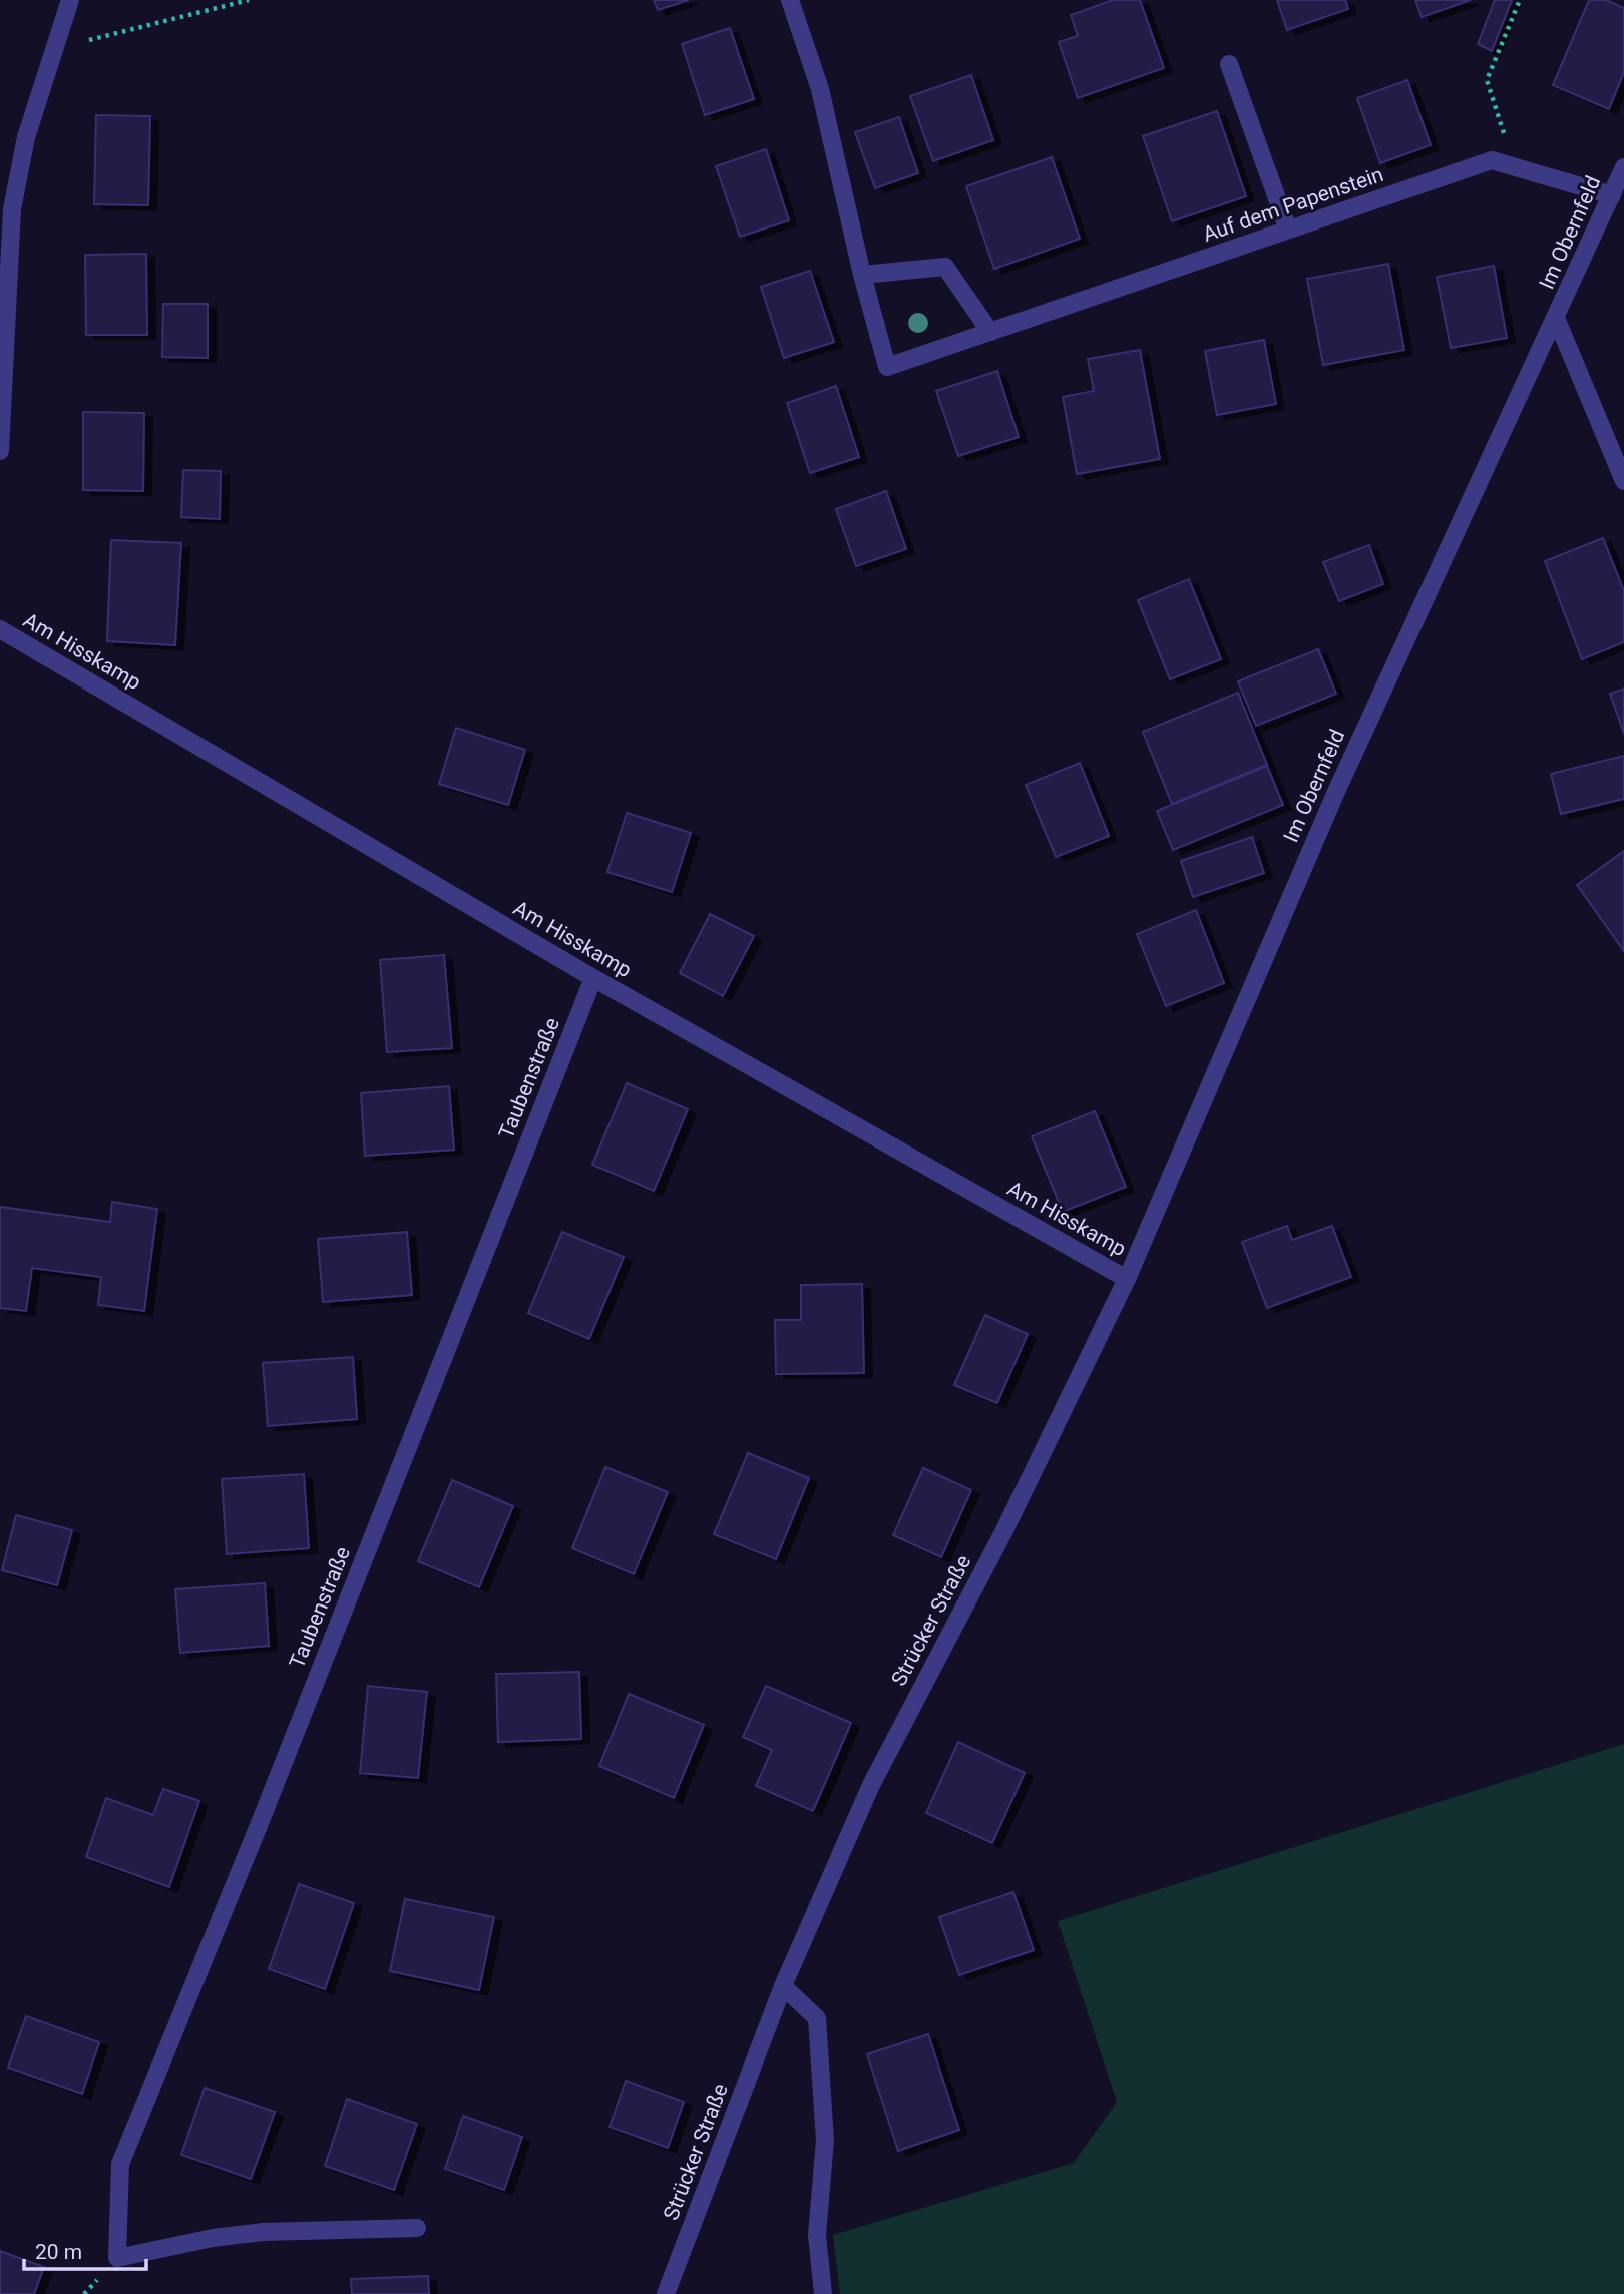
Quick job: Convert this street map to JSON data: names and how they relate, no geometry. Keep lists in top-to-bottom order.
{
  "streets": {
    "street": [
      "Auf dem Papenstein",
      "Im Obernfeld",
      "Am Hisskamp",
      "Taubenstraße",
      "Strücker Straße"
    ]
  },
  "crossings": [
    ["Auf dem Papenstein", "Im Obernfeld"],
    ["Im Obernfeld", "Am Hisskamp"],
    ["Im Obernfeld", "Strücker Straße"],
    ["Am Hisskamp", "Taubenstraße"],
    ["Am Hisskamp", "Strücker Straße"]
  ],
  "scale_bar": "20 m"
}
